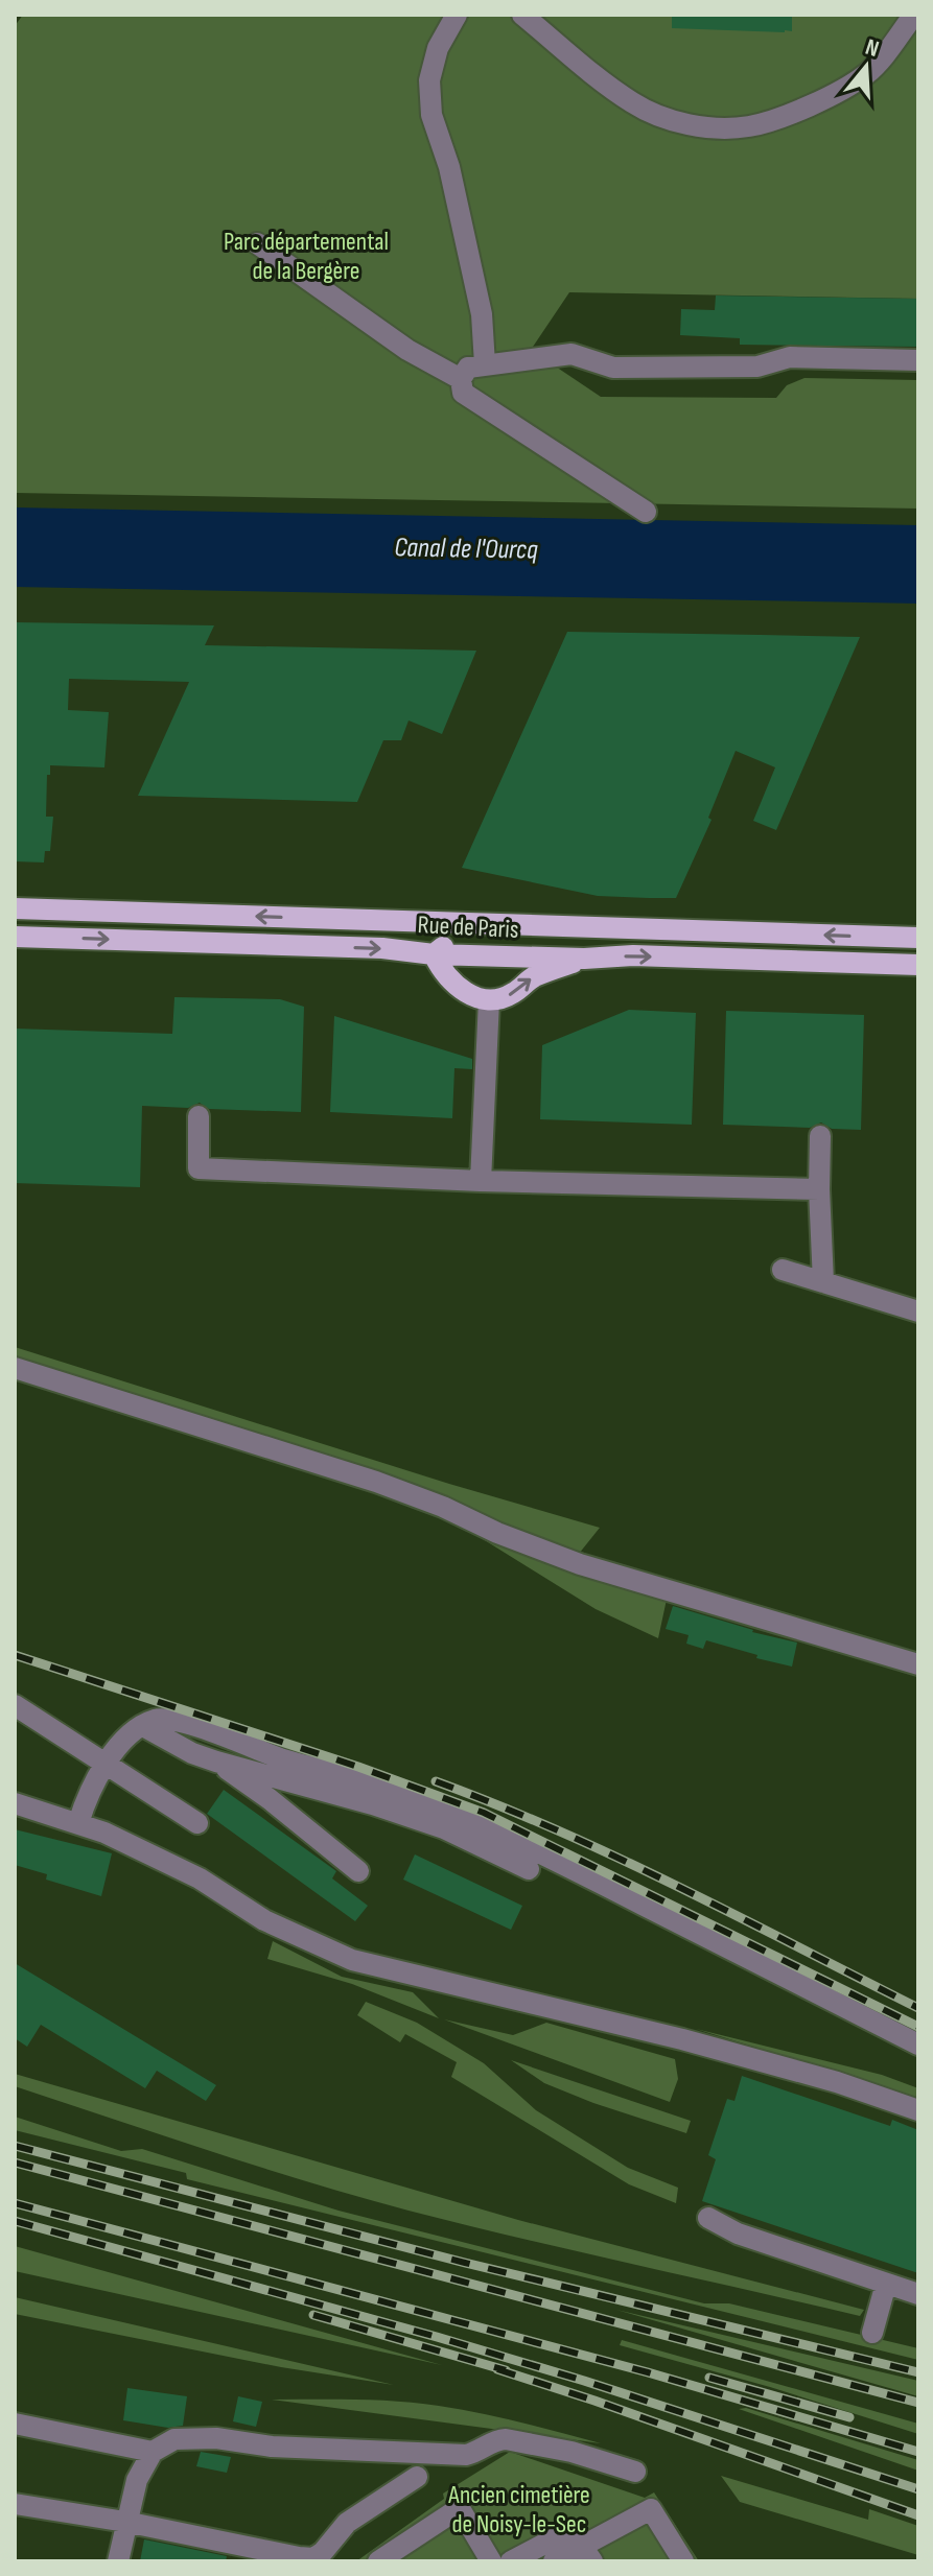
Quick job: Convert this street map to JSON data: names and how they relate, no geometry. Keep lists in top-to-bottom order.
{
  "streets": {
    "main road": ["Rue de Paris"]
  },
  "water": ["Canal de l'Ourcq"],
  "parks": ["Parc départemental de la Bergère", "Ancien cimetière de Noisy-le-Sec"],
  "north": "top"
}
